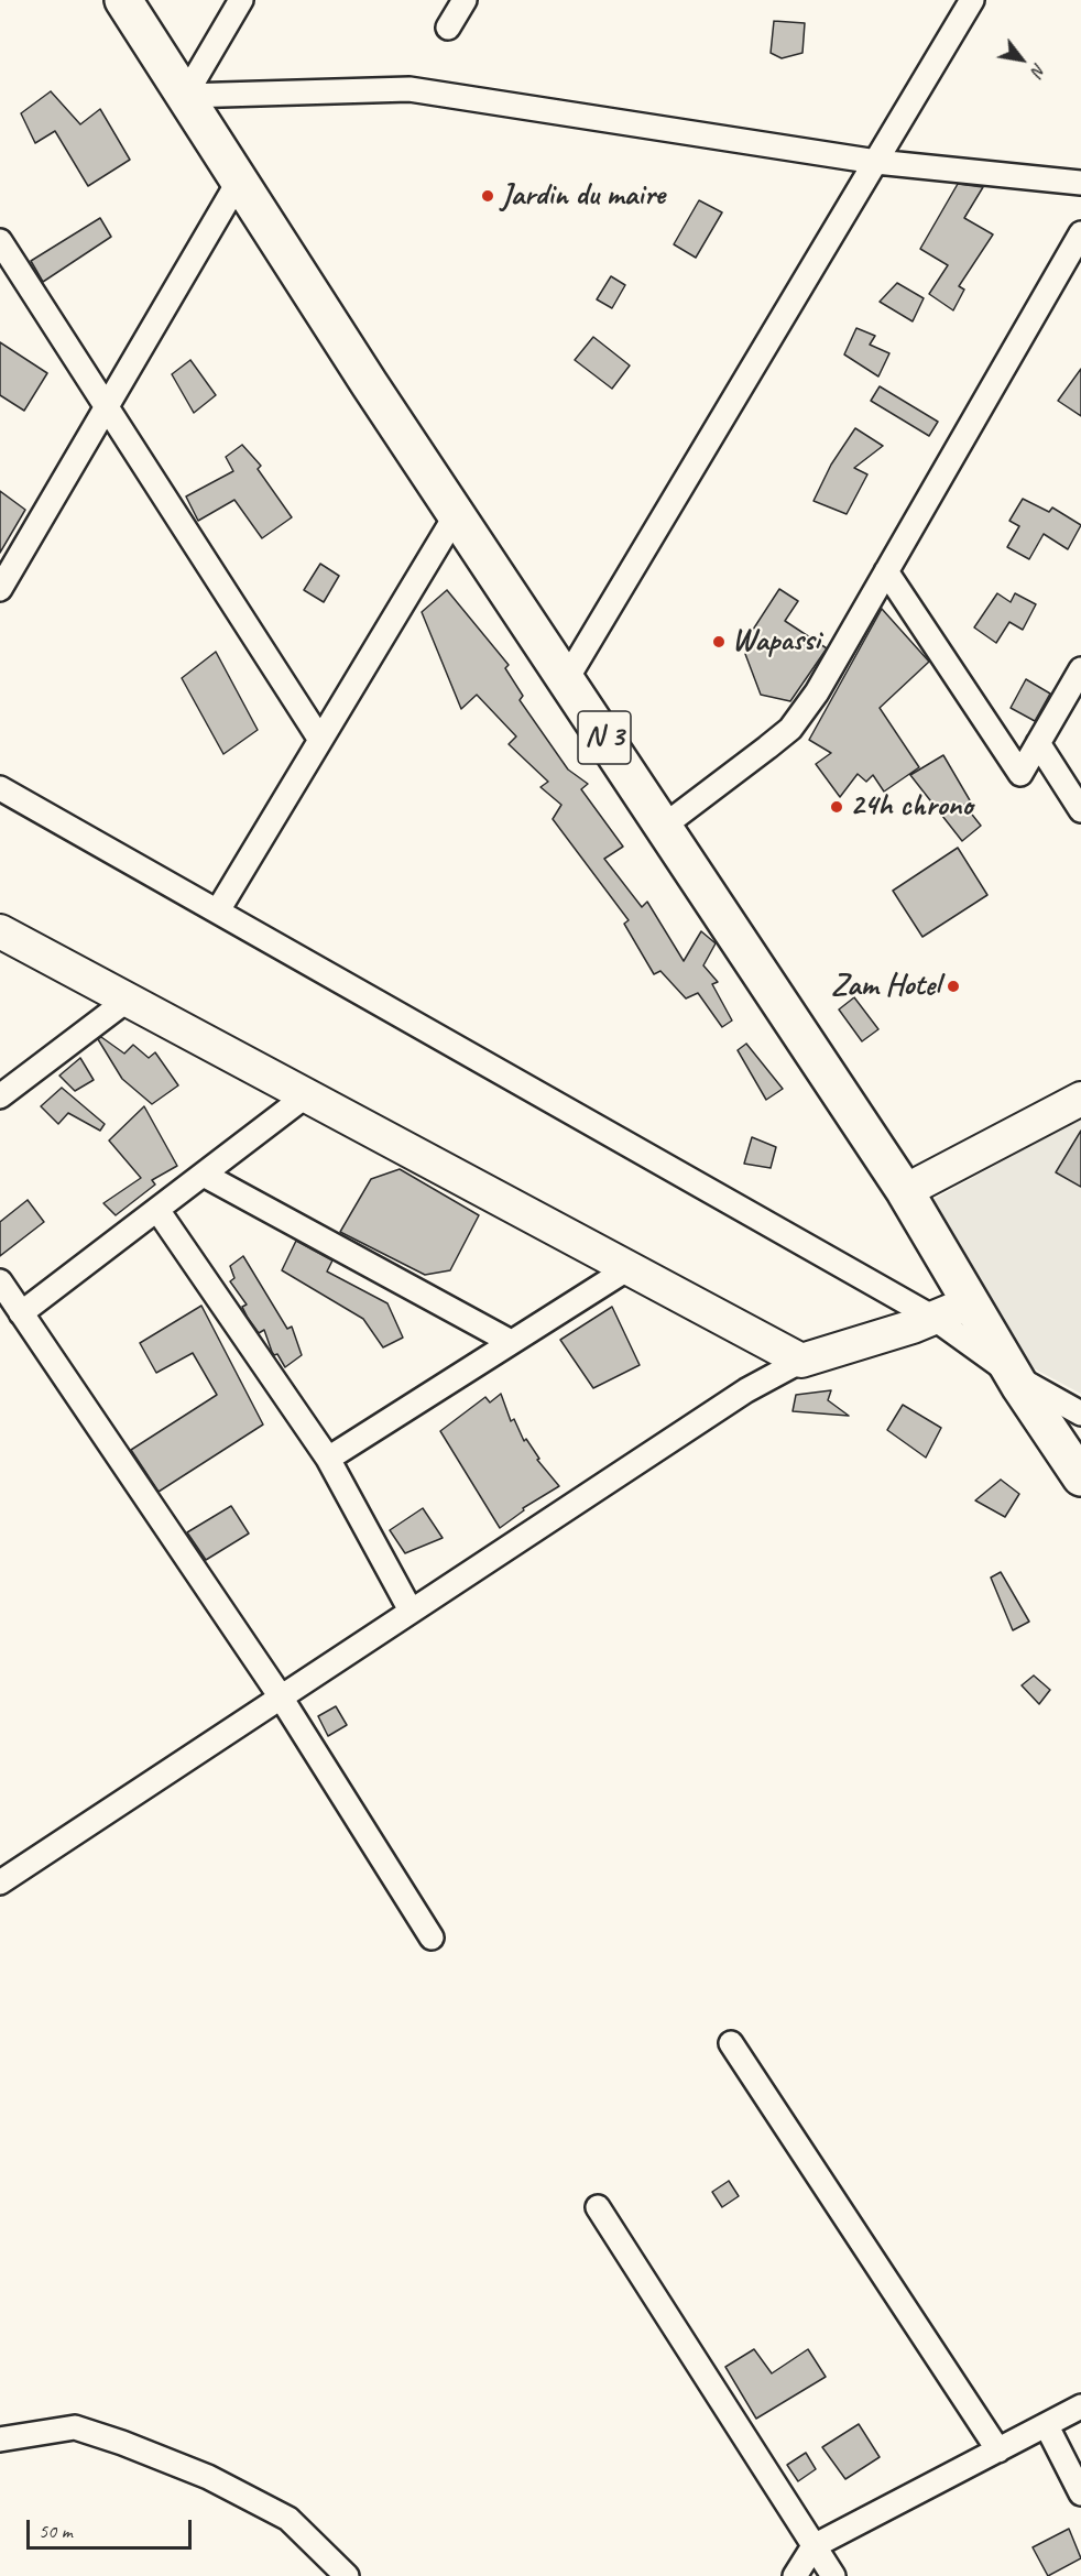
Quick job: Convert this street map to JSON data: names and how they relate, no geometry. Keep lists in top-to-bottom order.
{
  "streets": {
    "main road": ["N 3"]
  },
  "places": [
    "Jardin du maire",
    "Wapassi",
    "24h chrono",
    "Zam Hotel"
  ],
  "scale_bar": "50 m",
  "north": "bottom right"
}
